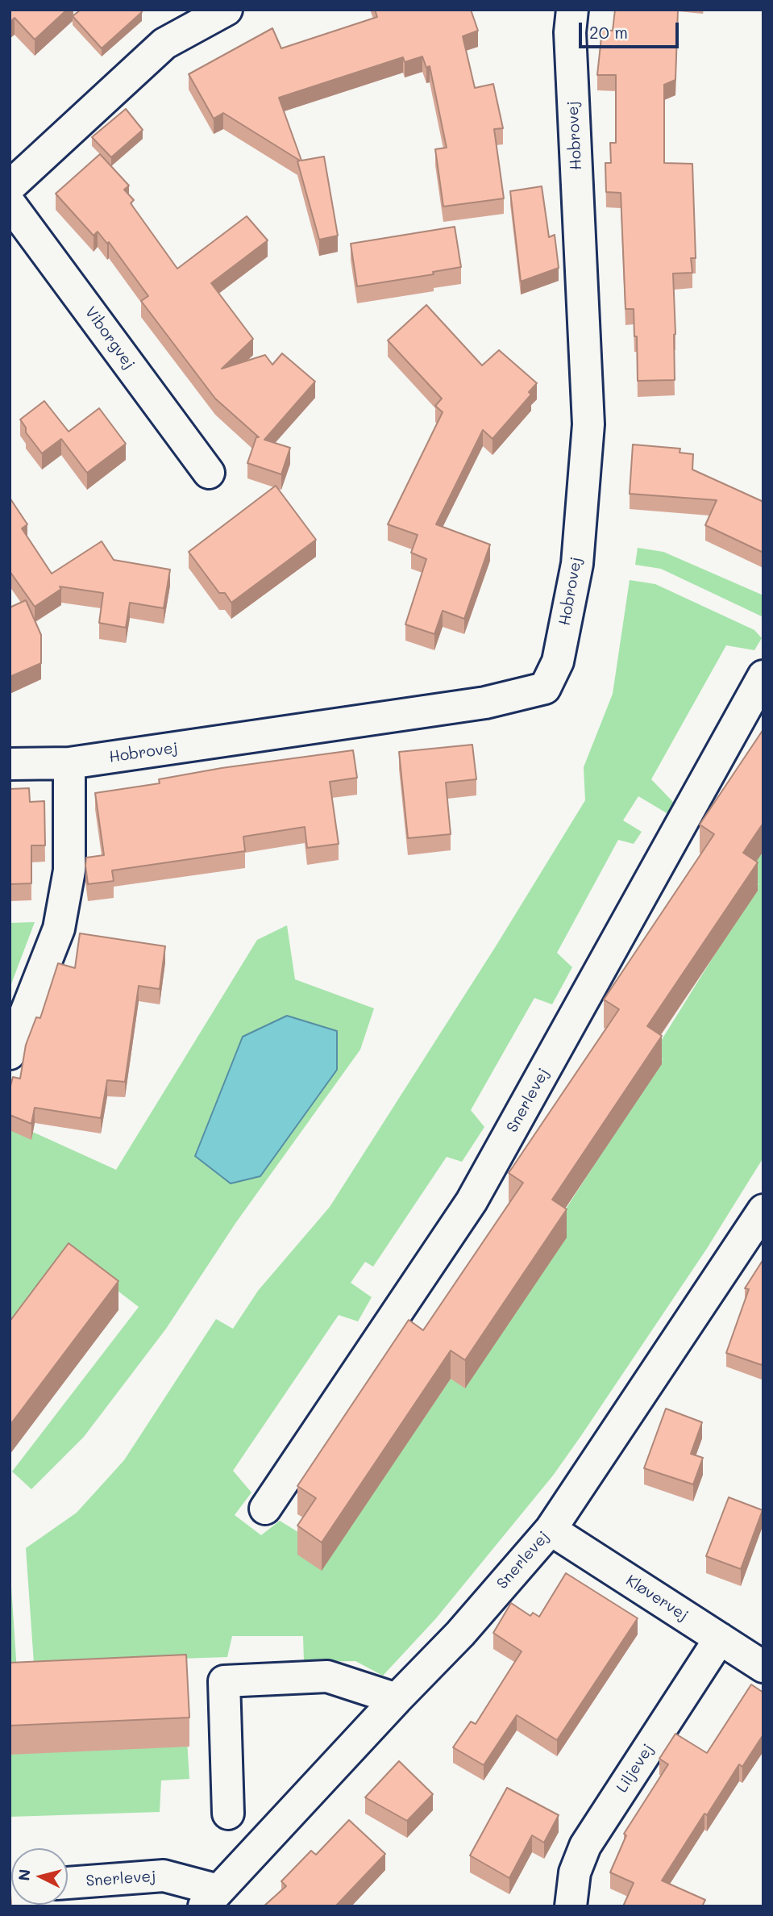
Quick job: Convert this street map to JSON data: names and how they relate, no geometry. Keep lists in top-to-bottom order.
{
  "streets": {
    "street": [
      "Hobrovej",
      "Viborgvej",
      "Snerlevej",
      "Kløvervej",
      "Liljevej"
    ]
  },
  "crossings": [
    ["Snerlevej", "Kløvervej"],
    ["Kløvervej", "Liljevej"]
  ],
  "scale_bar": "20 m",
  "north": "left"
}
